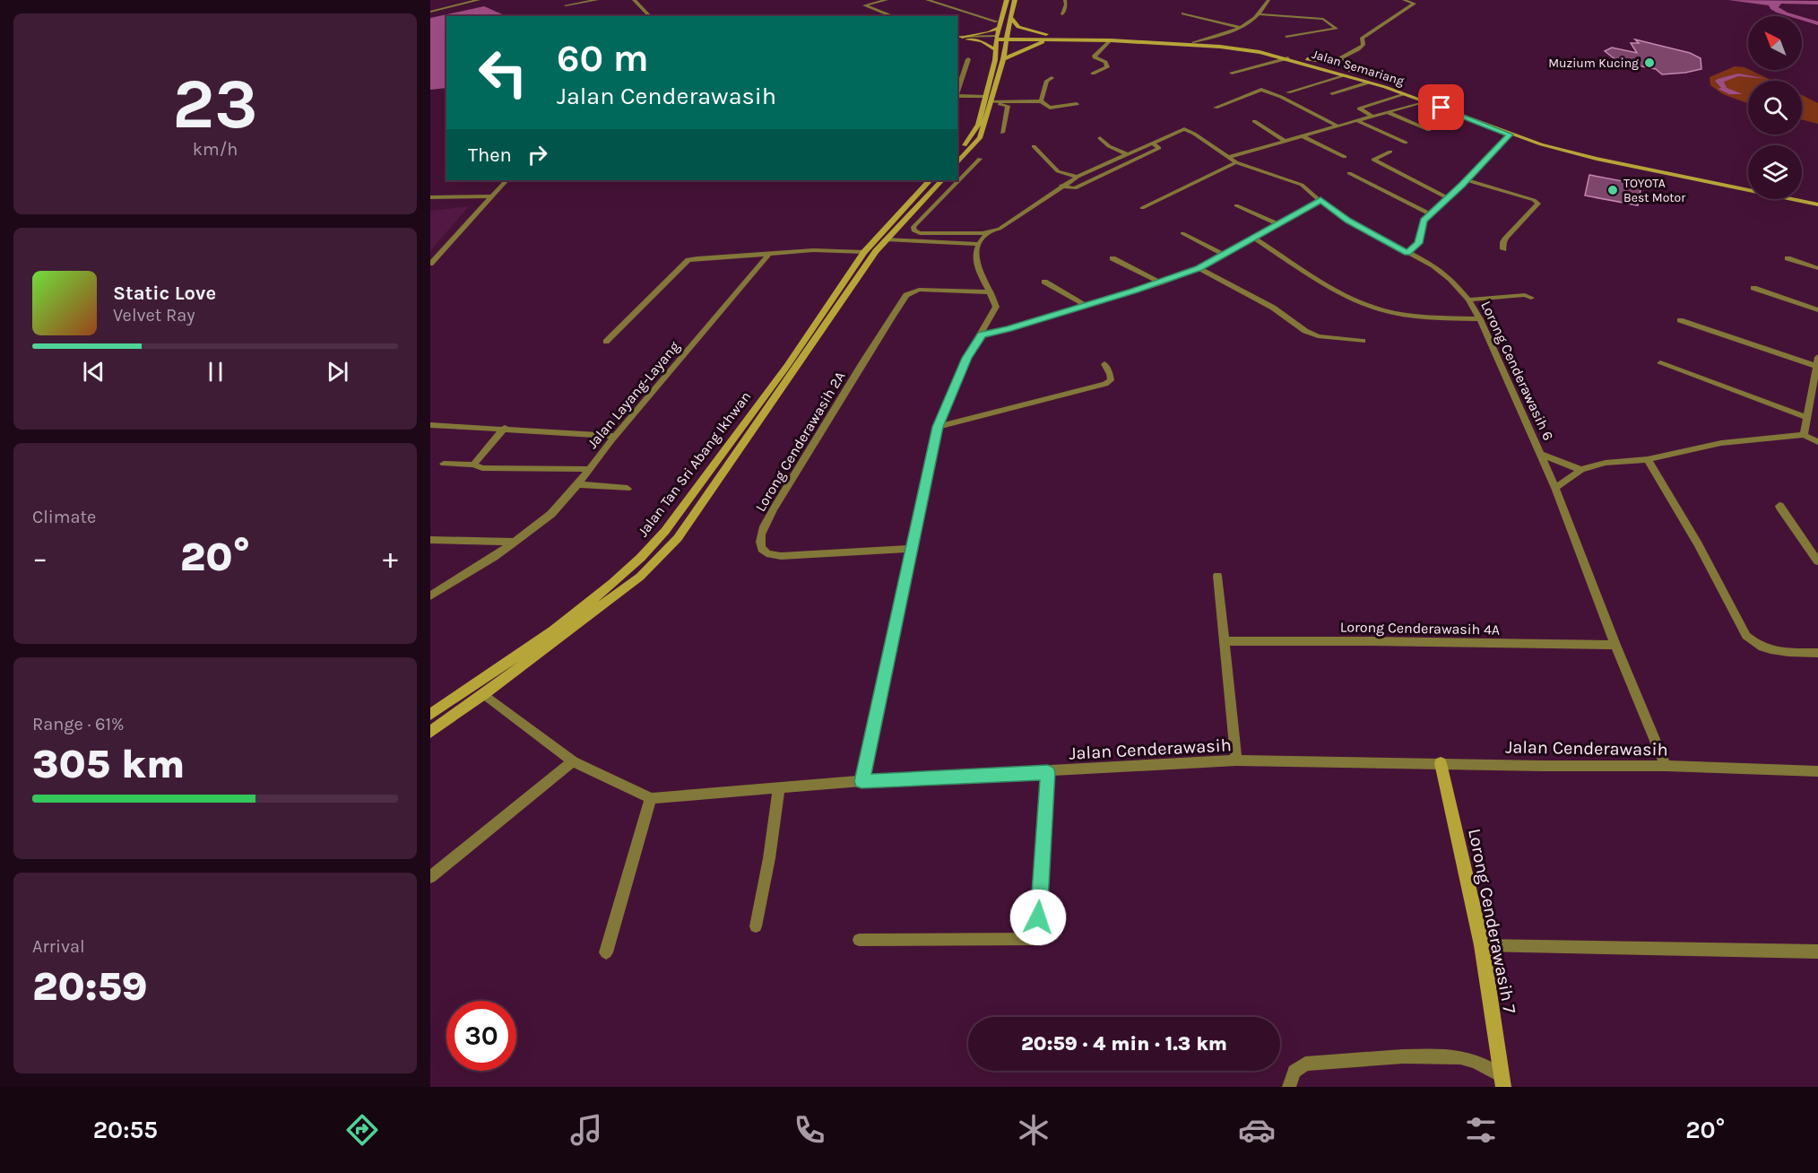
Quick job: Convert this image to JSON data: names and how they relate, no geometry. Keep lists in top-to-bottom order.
{
  "streets": {
    "main road": ["Jalan Semariang", "Jalan Tan Sri Abang Ikhwan", "Lorong Cenderawasih 7"],
    "street": [
      "Lorong Cenderawasih 6",
      "Jalan Layang-Layang",
      "Lorong Cenderawasih 2A",
      "Lorong Cenderawasih 4A",
      "Jalan Cenderawasih"
    ]
  },
  "crossings": [
    ["Lorong Cenderawasih 6", "Lorong Cenderawasih 4A"],
    ["Lorong Cenderawasih 6", "Jalan Cenderawasih"],
    ["Jalan Tan Sri Abang Ikhwan", "Jalan Cenderawasih"],
    ["Jalan Cenderawasih", "Lorong Cenderawasih 7"]
  ],
  "places": ["Muzium Kucing", "TOYOTA Best Motor"],
  "north": "top left",
  "page": {
    "tile": [
      ["23", "km/h"],
      "Climate",
      ["Range · 61%", "305 km"],
      ["Arrival", "20:59"]
    ],
    "turn": ["60 m", "Jalan Cenderawasih"],
    "then": "Then",
    "song": ["Static Love", "Velvet Ray"],
    "heat": ["−", "20°", "+"],
    "limit": "30",
    "trip": "20:59 · 4 min · 1.3 km",
    "tabs": ["20:55", "20°"]
  }
}
